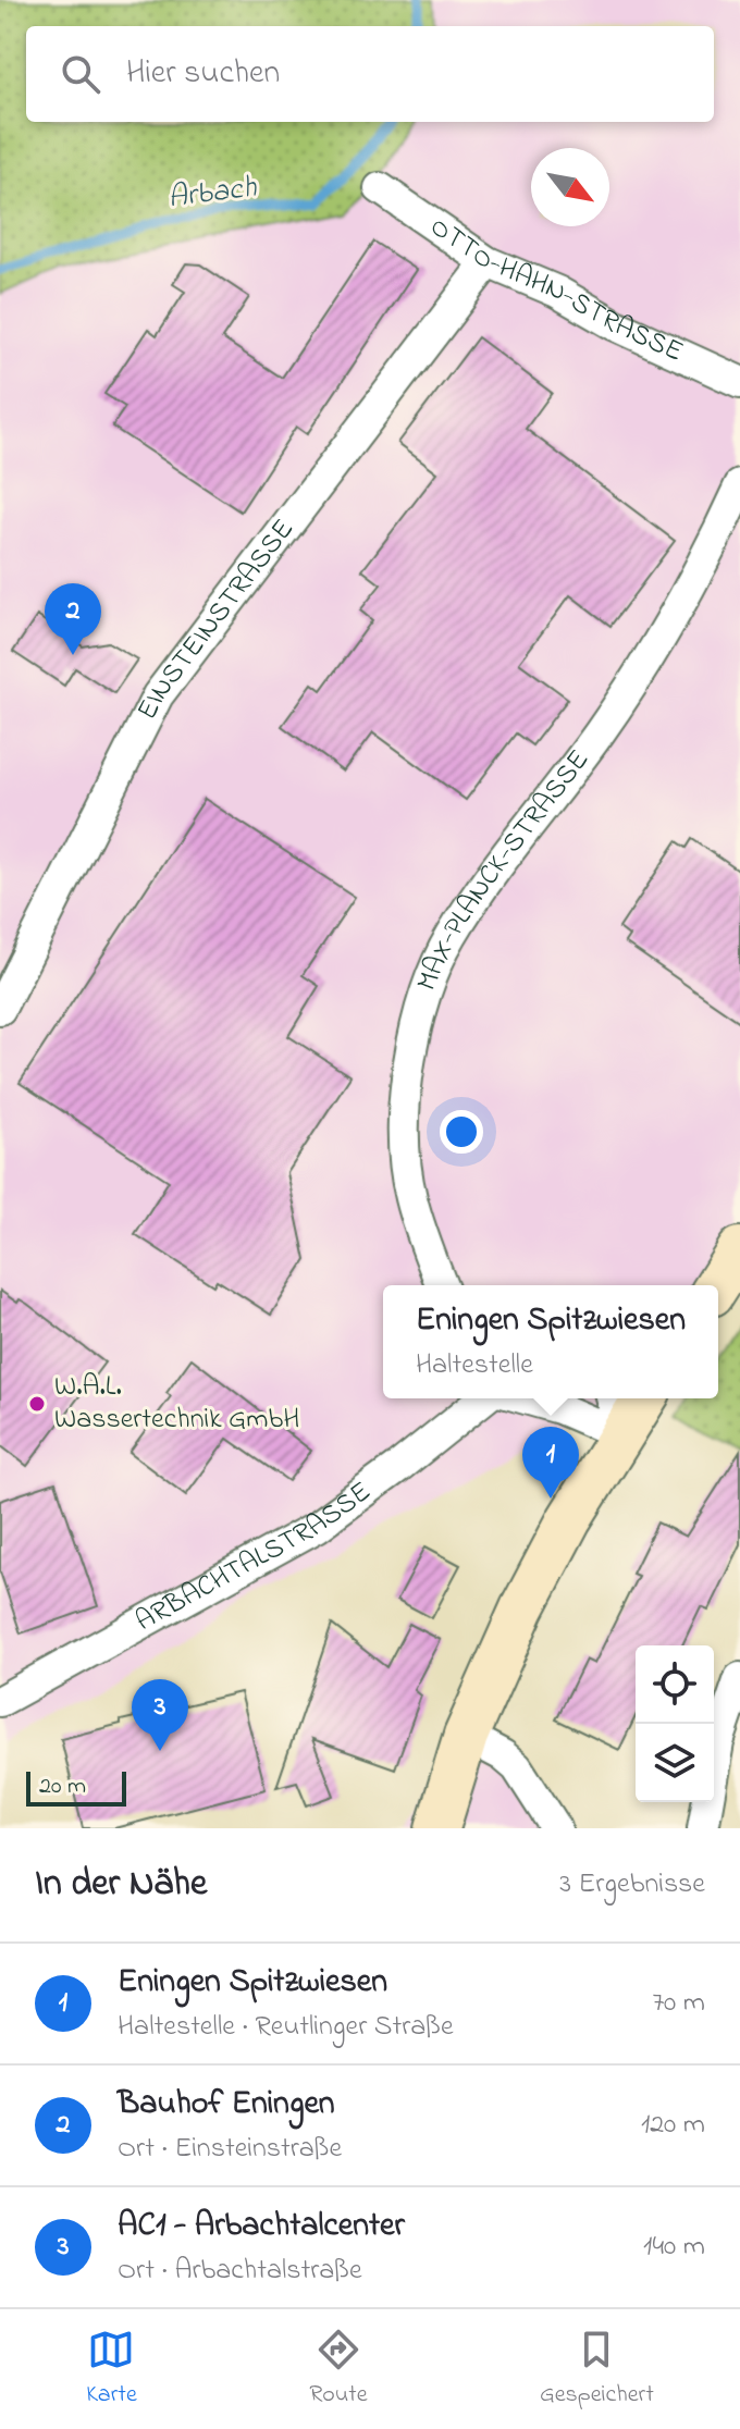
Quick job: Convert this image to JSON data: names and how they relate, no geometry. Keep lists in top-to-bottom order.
{
  "streets": {
    "street": [
      "OTTO-HAHN-STRASSE",
      "EINSTEINSTRASSE",
      "MAX-PLANCK-STRASSE",
      "ARBACHTALSTRASSE"
    ]
  },
  "crossings": [
    ["OTTO-HAHN-STRASSE", "EINSTEINSTRASSE"]
  ],
  "water": ["Arbach"],
  "places": ["W.A.L. Wassertechnik GmbH"],
  "scale_bar": "20 m",
  "north": "bottom right",
  "page": {
    "search": "Hier suchen",
    "pins": ["2", "1", "3"],
    "popup": ["Eningen Spitzwiesen", "Haltestelle"],
    "scale": "20 m",
    "heading": ["In der Nähe", "3 Ergebnisse"],
    "list": [
      {
        "mark": "1",
        "name": "Eningen Spitzwiesen",
        "note": "Haltestelle · Reutlinger Straße",
        "value": "70 m"
      },
      {
        "mark": "2",
        "name": "Bauhof Eningen",
        "note": "Ort · Einsteinstraße",
        "value": "120 m"
      },
      {
        "mark": "3",
        "name": "AC1 - Arbachtalcenter",
        "note": "Ort · Arbachtalstraße",
        "value": "140 m"
      }
    ],
    "nav": ["Karte", "Route", "Gespeichert"]
  }
}
